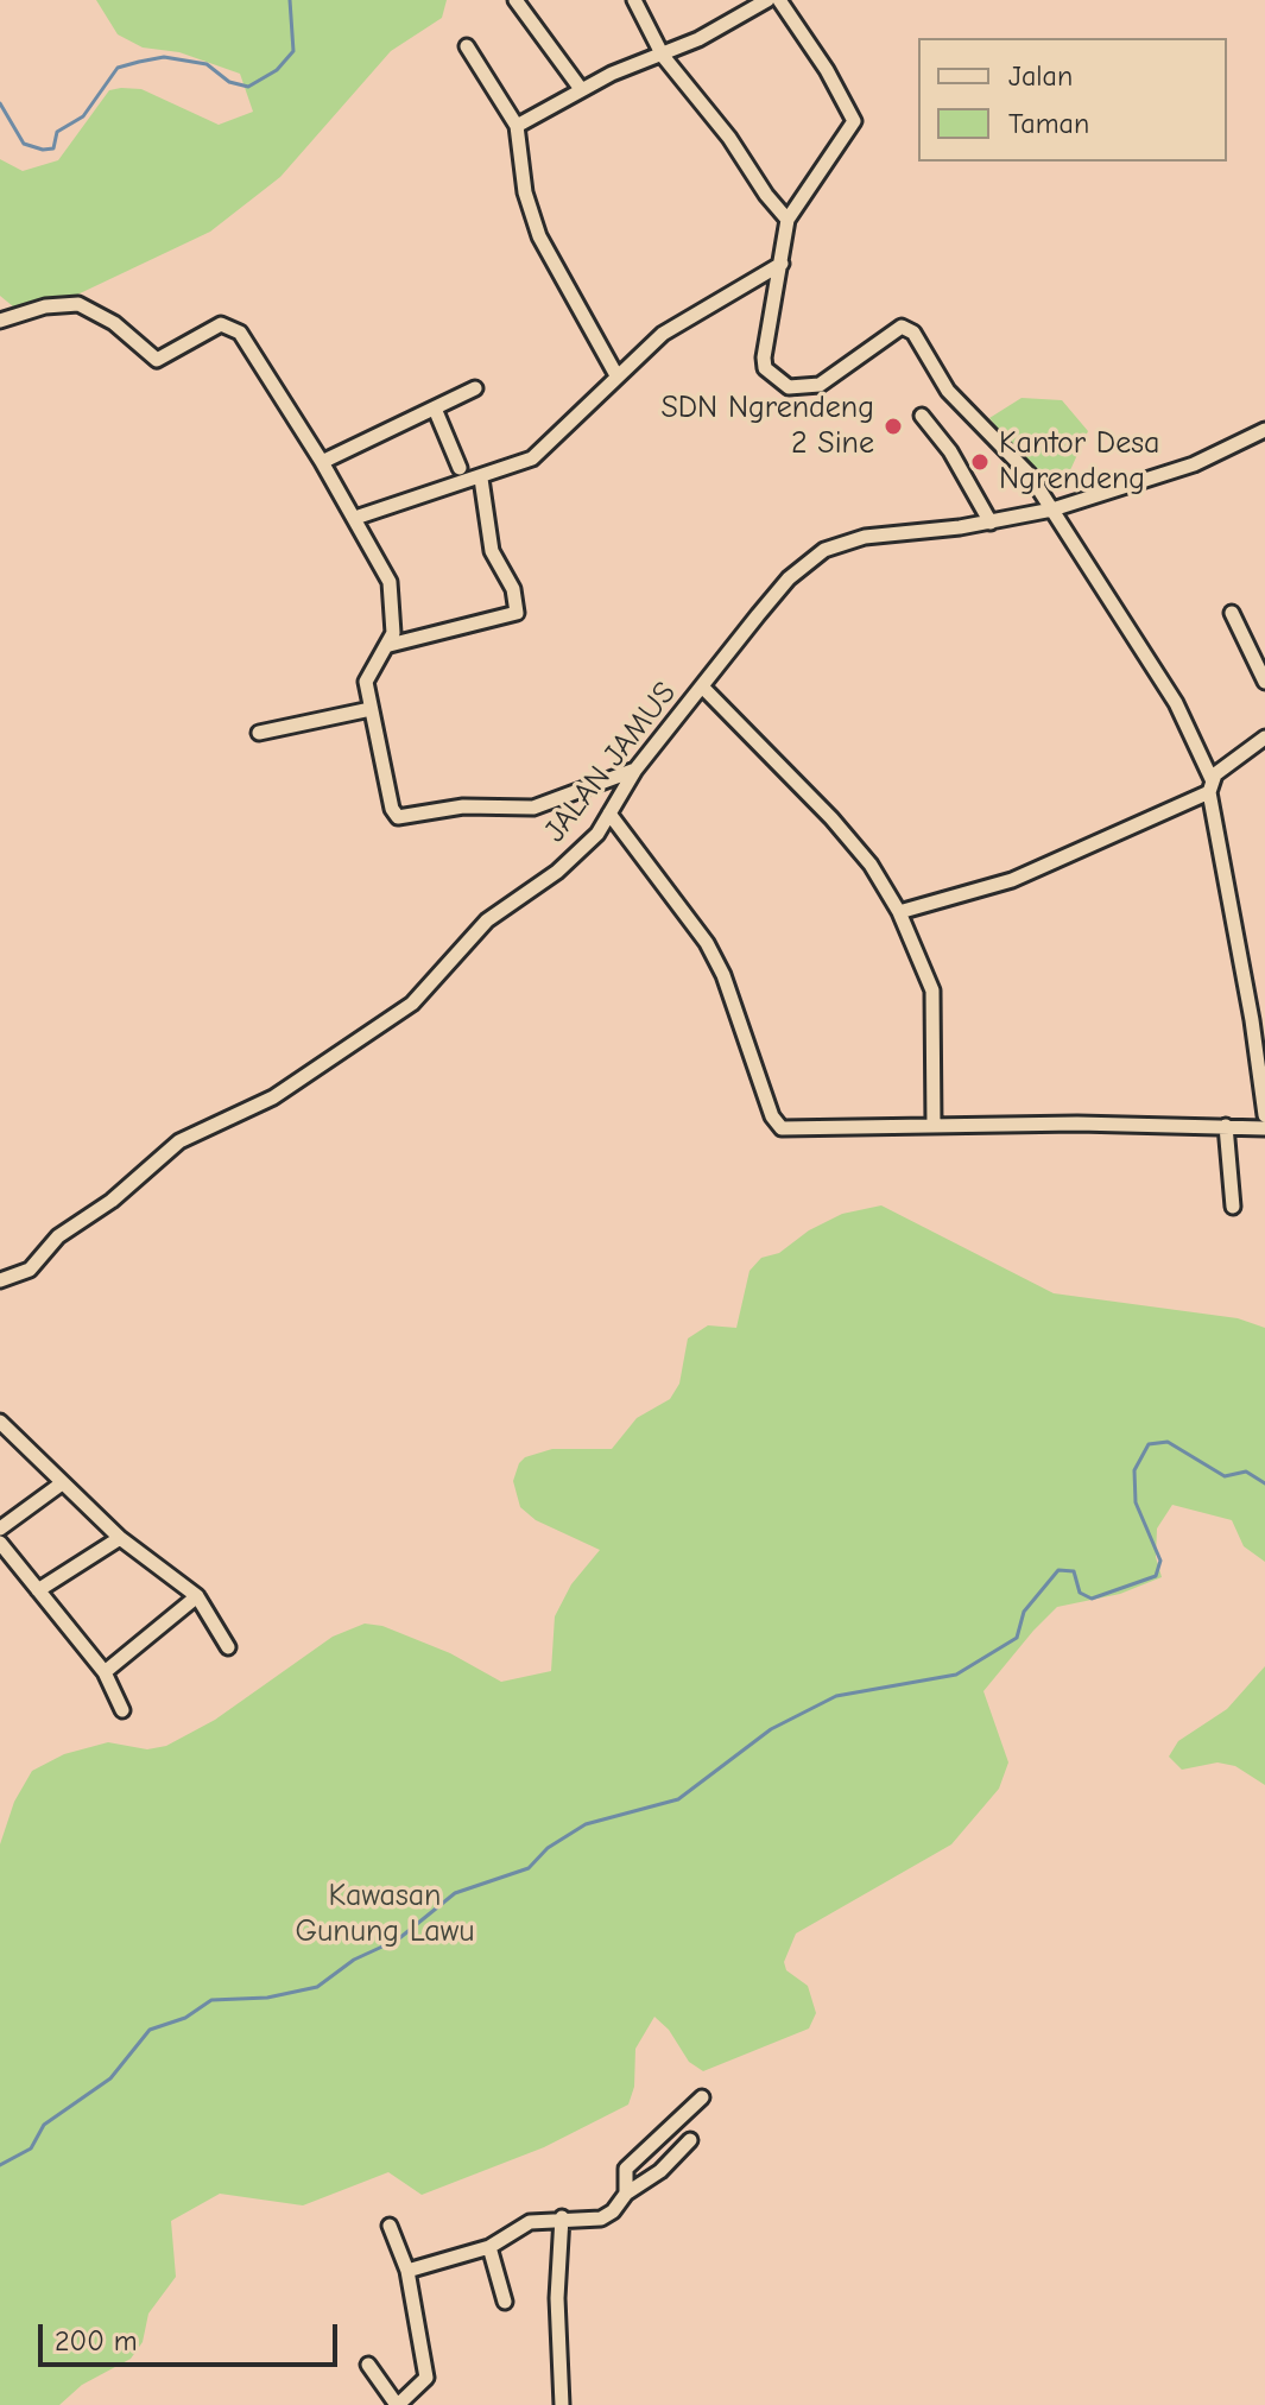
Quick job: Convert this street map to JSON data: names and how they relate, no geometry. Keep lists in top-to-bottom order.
{
  "streets": {
    "street": ["JALAN JAMUS"]
  },
  "parks": ["Kawasan Gunung Lawu"],
  "places": ["SDN Ngrendeng 2 Sine", "Kantor Desa Ngrendeng"],
  "legend": ["Jalan", "Taman"],
  "scale_bar": "200 m"
}
